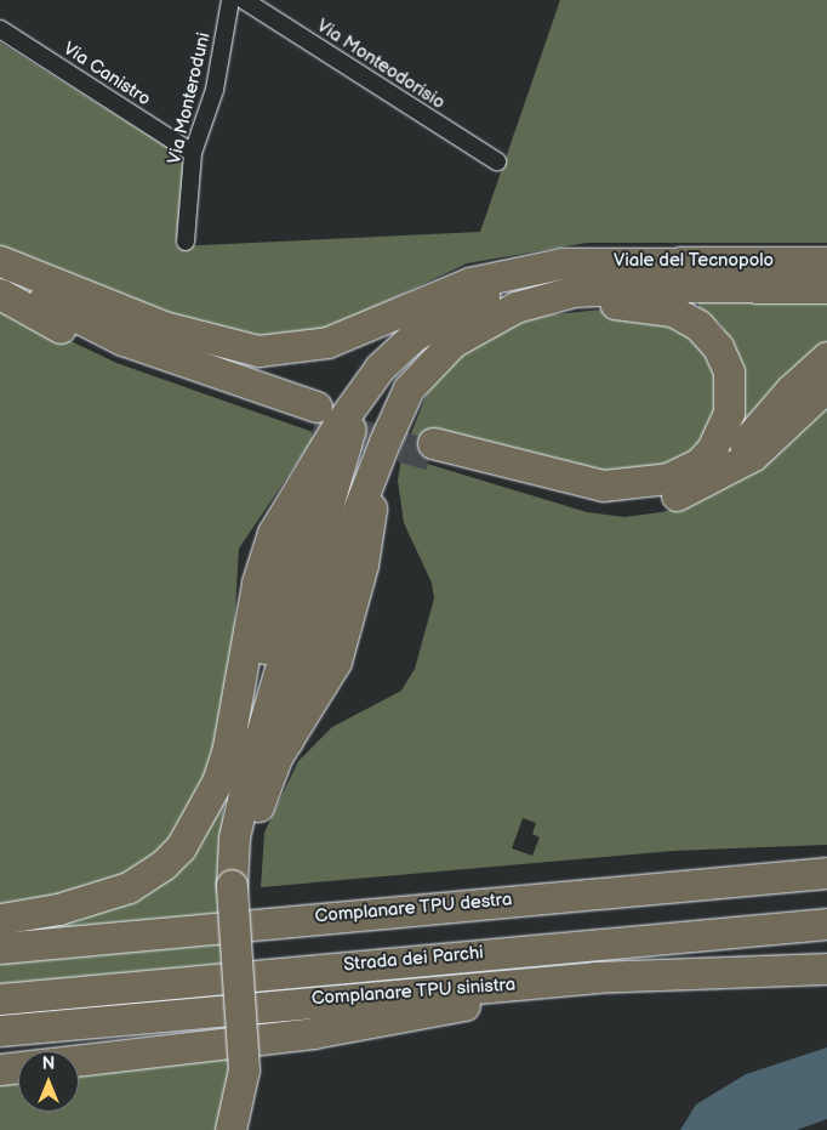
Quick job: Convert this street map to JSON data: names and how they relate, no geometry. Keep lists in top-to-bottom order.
{
  "streets": {
    "highway": [
      "Viale del Tecnopolo",
      "Complanare TPU destra",
      "Strada dei Parchi",
      "Complanare TPU sinistra"
    ],
    "street": ["Via Monteodorisio", "Via Canistro", "Via Monteroduni"]
  },
  "crossings": [
    ["Via Canistro", "Via Monteroduni"]
  ],
  "north": "top"
}
